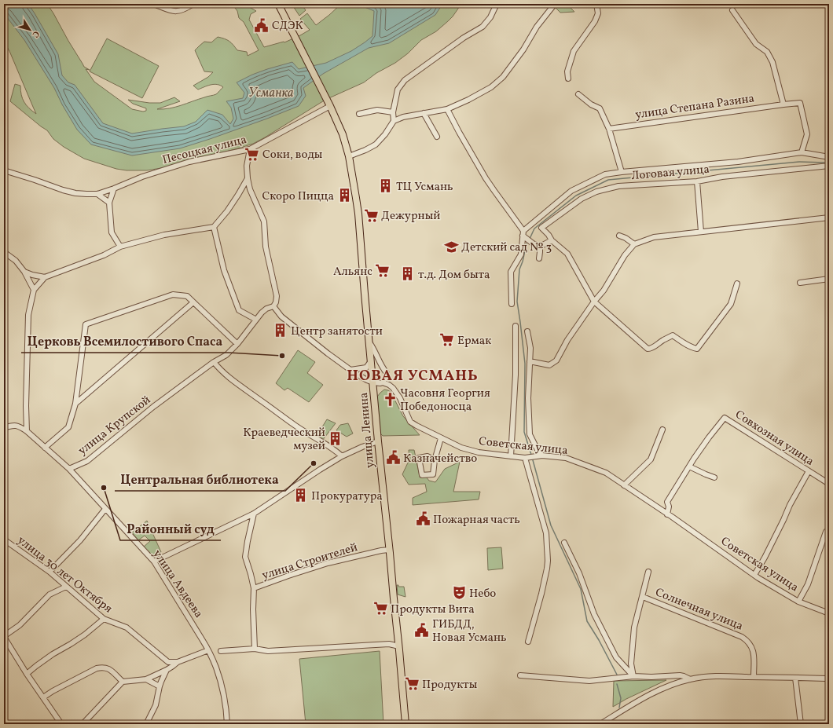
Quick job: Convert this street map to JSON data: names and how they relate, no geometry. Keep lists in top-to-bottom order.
{
  "streets": {
    "main road": ["улица Ленина"],
    "street": [
      "улица Степана Разина",
      "Песоцкая улица",
      "Логовая улица",
      "улица Крупской",
      "Совхозная улица",
      "Советская улица",
      "улица Строителей",
      "улица 30 лет Октября",
      "улица Авдеева",
      "Солнечная улица"
    ]
  },
  "crossings": [
    ["Песоцкая улица", "улица Ленина"],
    ["улица Ленина", "улица Строителей"]
  ],
  "districts": ["НОВАЯ УСМАНЬ"],
  "water": ["Усманка"],
  "places": {
    "public building": [
      "СДЭК",
      "Казначейство",
      "Пожарная часть",
      "ГИБДД, Новая Усмань"
    ],
    "supermarket": [
      "Соки, воды",
      "Дежурный",
      "Альянс",
      "Ермак",
      "Продукты Вита",
      "Продукты"
    ],
    "building": [
      "ТЦ Усмань",
      "Скоро Пицца",
      "т.д. Дом быта",
      "Центр занятости",
      "Краеведческий музей",
      "Прокуратура"
    ],
    "school or university": ["Детский сад № 3"],
    "other": ["Церковь Всемилостивого Спаса", "Центральная библиотека", "Районный суд"],
    "church": ["Часовня Георгия Победоносца"],
    "theatre": ["Небо"]
  },
  "north": "bottom right"
}
